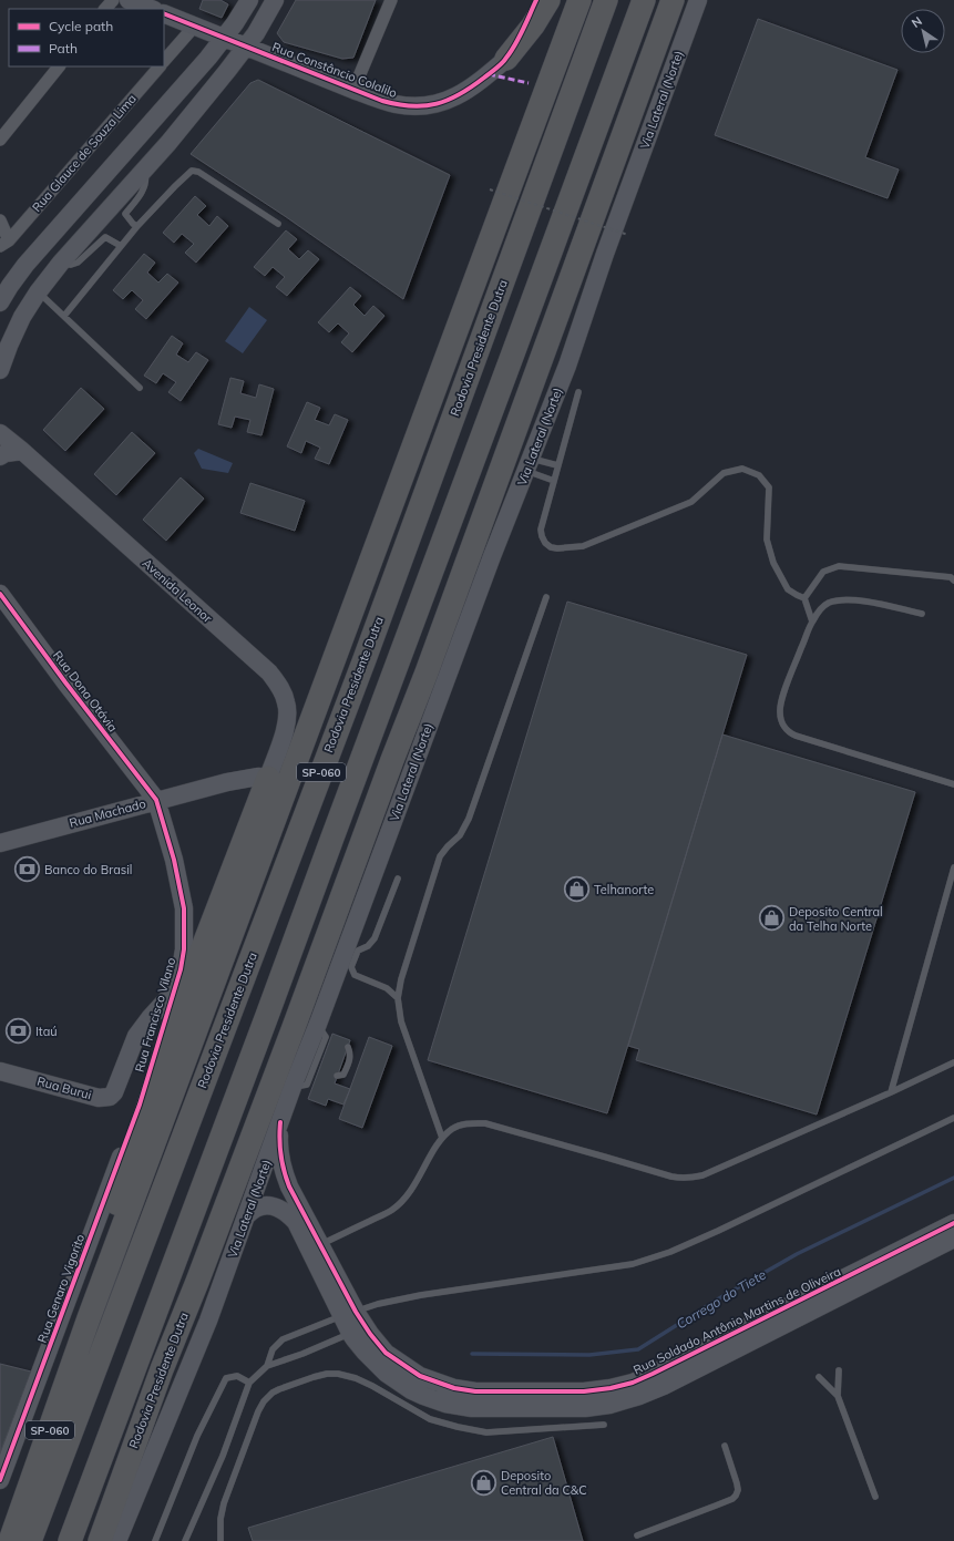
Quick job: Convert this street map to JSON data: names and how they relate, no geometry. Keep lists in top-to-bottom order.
{
  "streets": {
    "highway": ["Rodovia Presidente Dutra", "SP-060"],
    "street": [
      "Rua Constâncio Colalilo",
      "Via Lateral (Norte)",
      "Rua Glauce de Souza Lima",
      "Avenida Leonor",
      "Rua Dona Otávia",
      "Rua Machado",
      "Rua Francisco Vilano",
      "Rua Burui",
      "Rua Genaro Vigorito",
      "Rua Soldado Antônio Martins de Oliveira"
    ]
  },
  "crossings": [
    ["Via Lateral (Norte)", "Rua Soldado Antônio Martins de Oliveira"],
    ["Avenida Leonor", "Rua Machado"],
    ["Rua Dona Otávia", "Rua Machado"],
    ["Rua Dona Otávia", "Rua Francisco Vilano"],
    ["Rua Machado", "Rua Francisco Vilano"],
    ["Rua Francisco Vilano", "Rua Burui"],
    ["Rua Francisco Vilano", "Rua Genaro Vigorito"]
  ],
  "water": ["Corrego do Tiete"],
  "places": {
    "bank": ["Banco do Brasil", "Itaú"],
    "shop": ["Telhanorte", "Deposito Central da Telha Norte", "Deposito Central da C&C"]
  },
  "legend": ["Cycle path", "Path"],
  "north": "top left"
}
